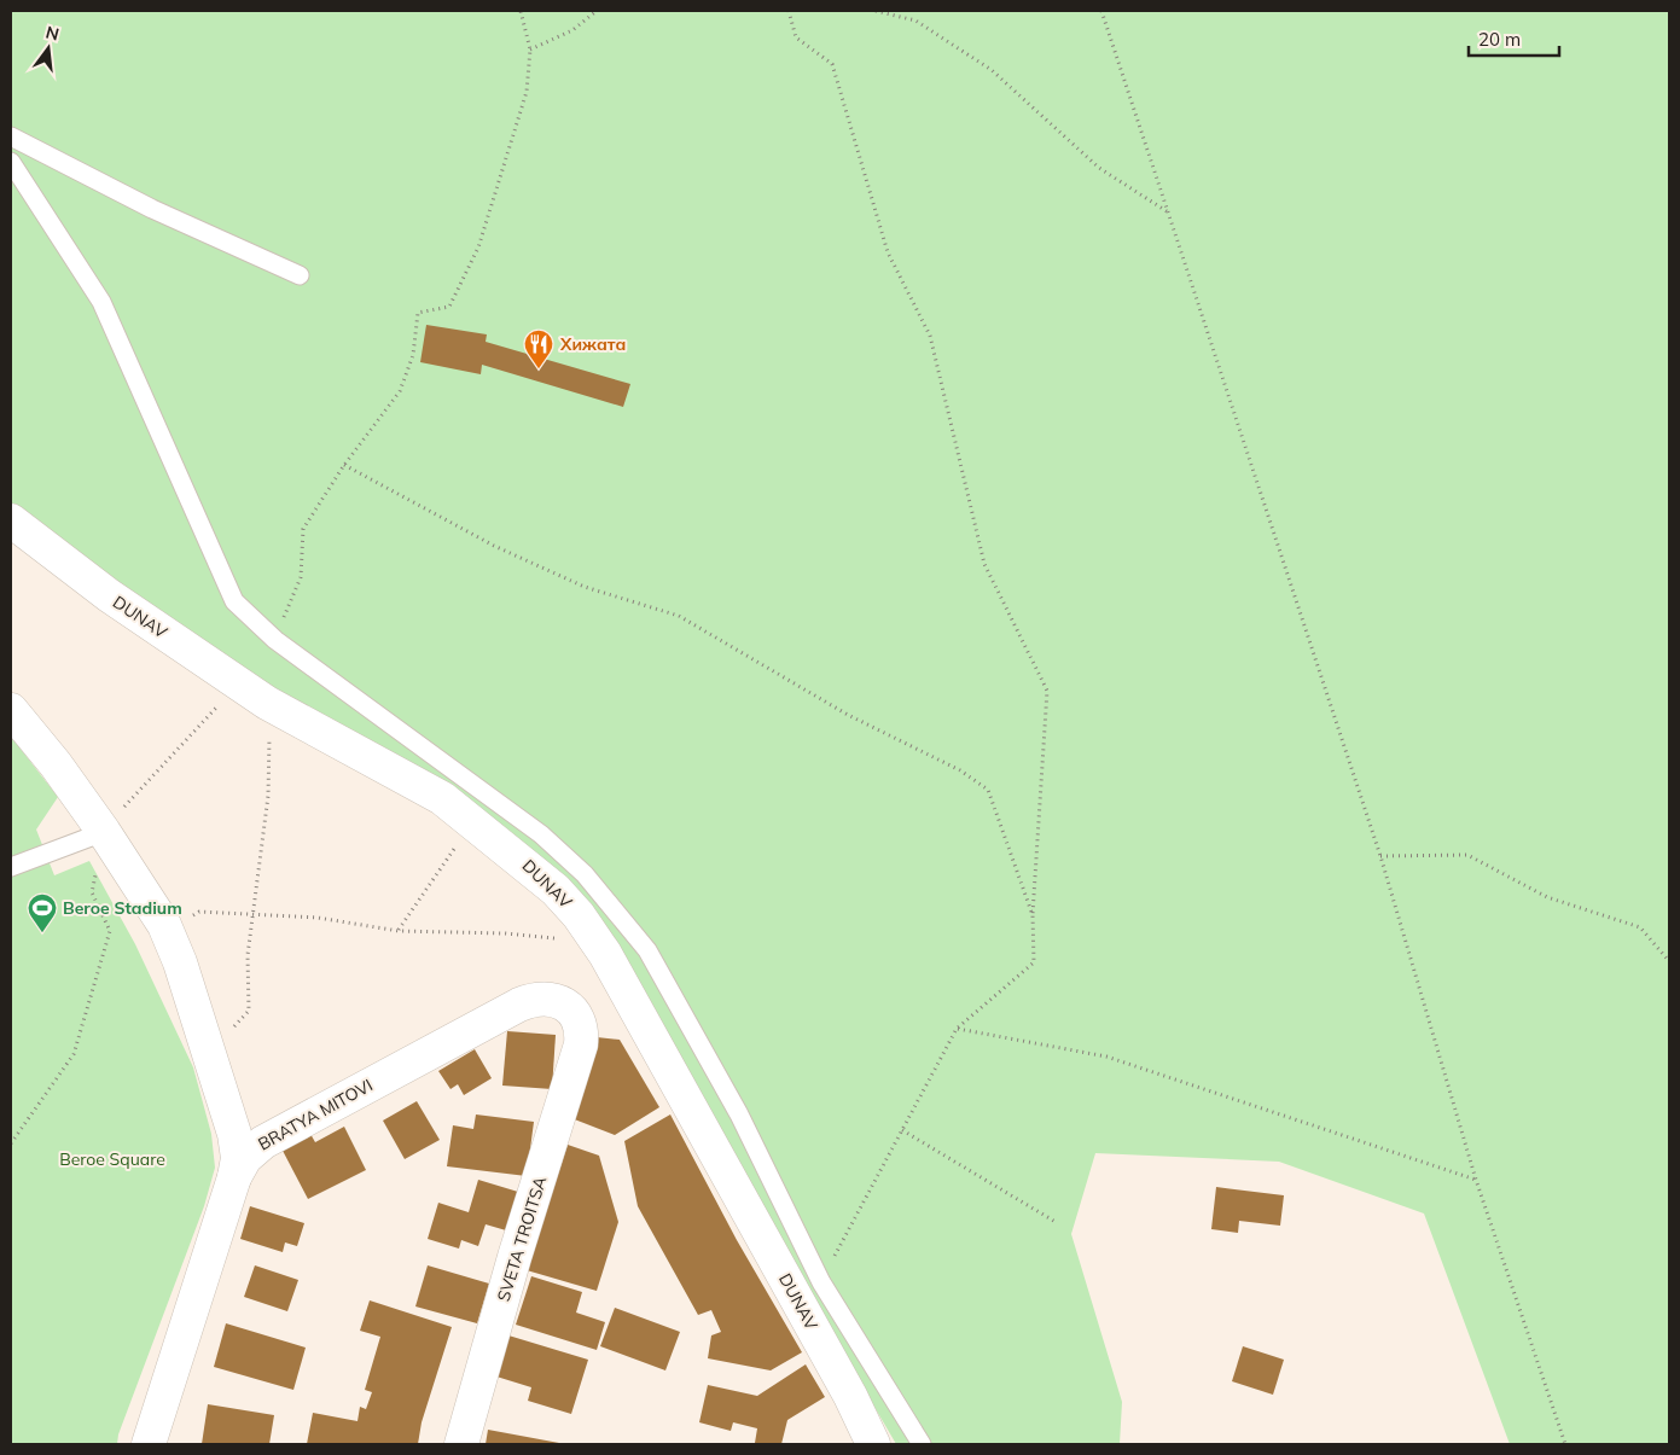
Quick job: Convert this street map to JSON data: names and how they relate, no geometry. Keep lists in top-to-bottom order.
{
  "streets": {
    "street": ["DUNAV", "BRATYA MITOVI", "SVETA TROITSA"]
  },
  "crossings": [
    ["BRATYA MITOVI", "SVETA TROITSA"]
  ],
  "parks": ["Beroe Square"],
  "places": {
    "restaurant": ["Хижата"],
    "sports": ["Beroe Stadium"]
  },
  "scale_bar": "20 m",
  "north": "top"
}
